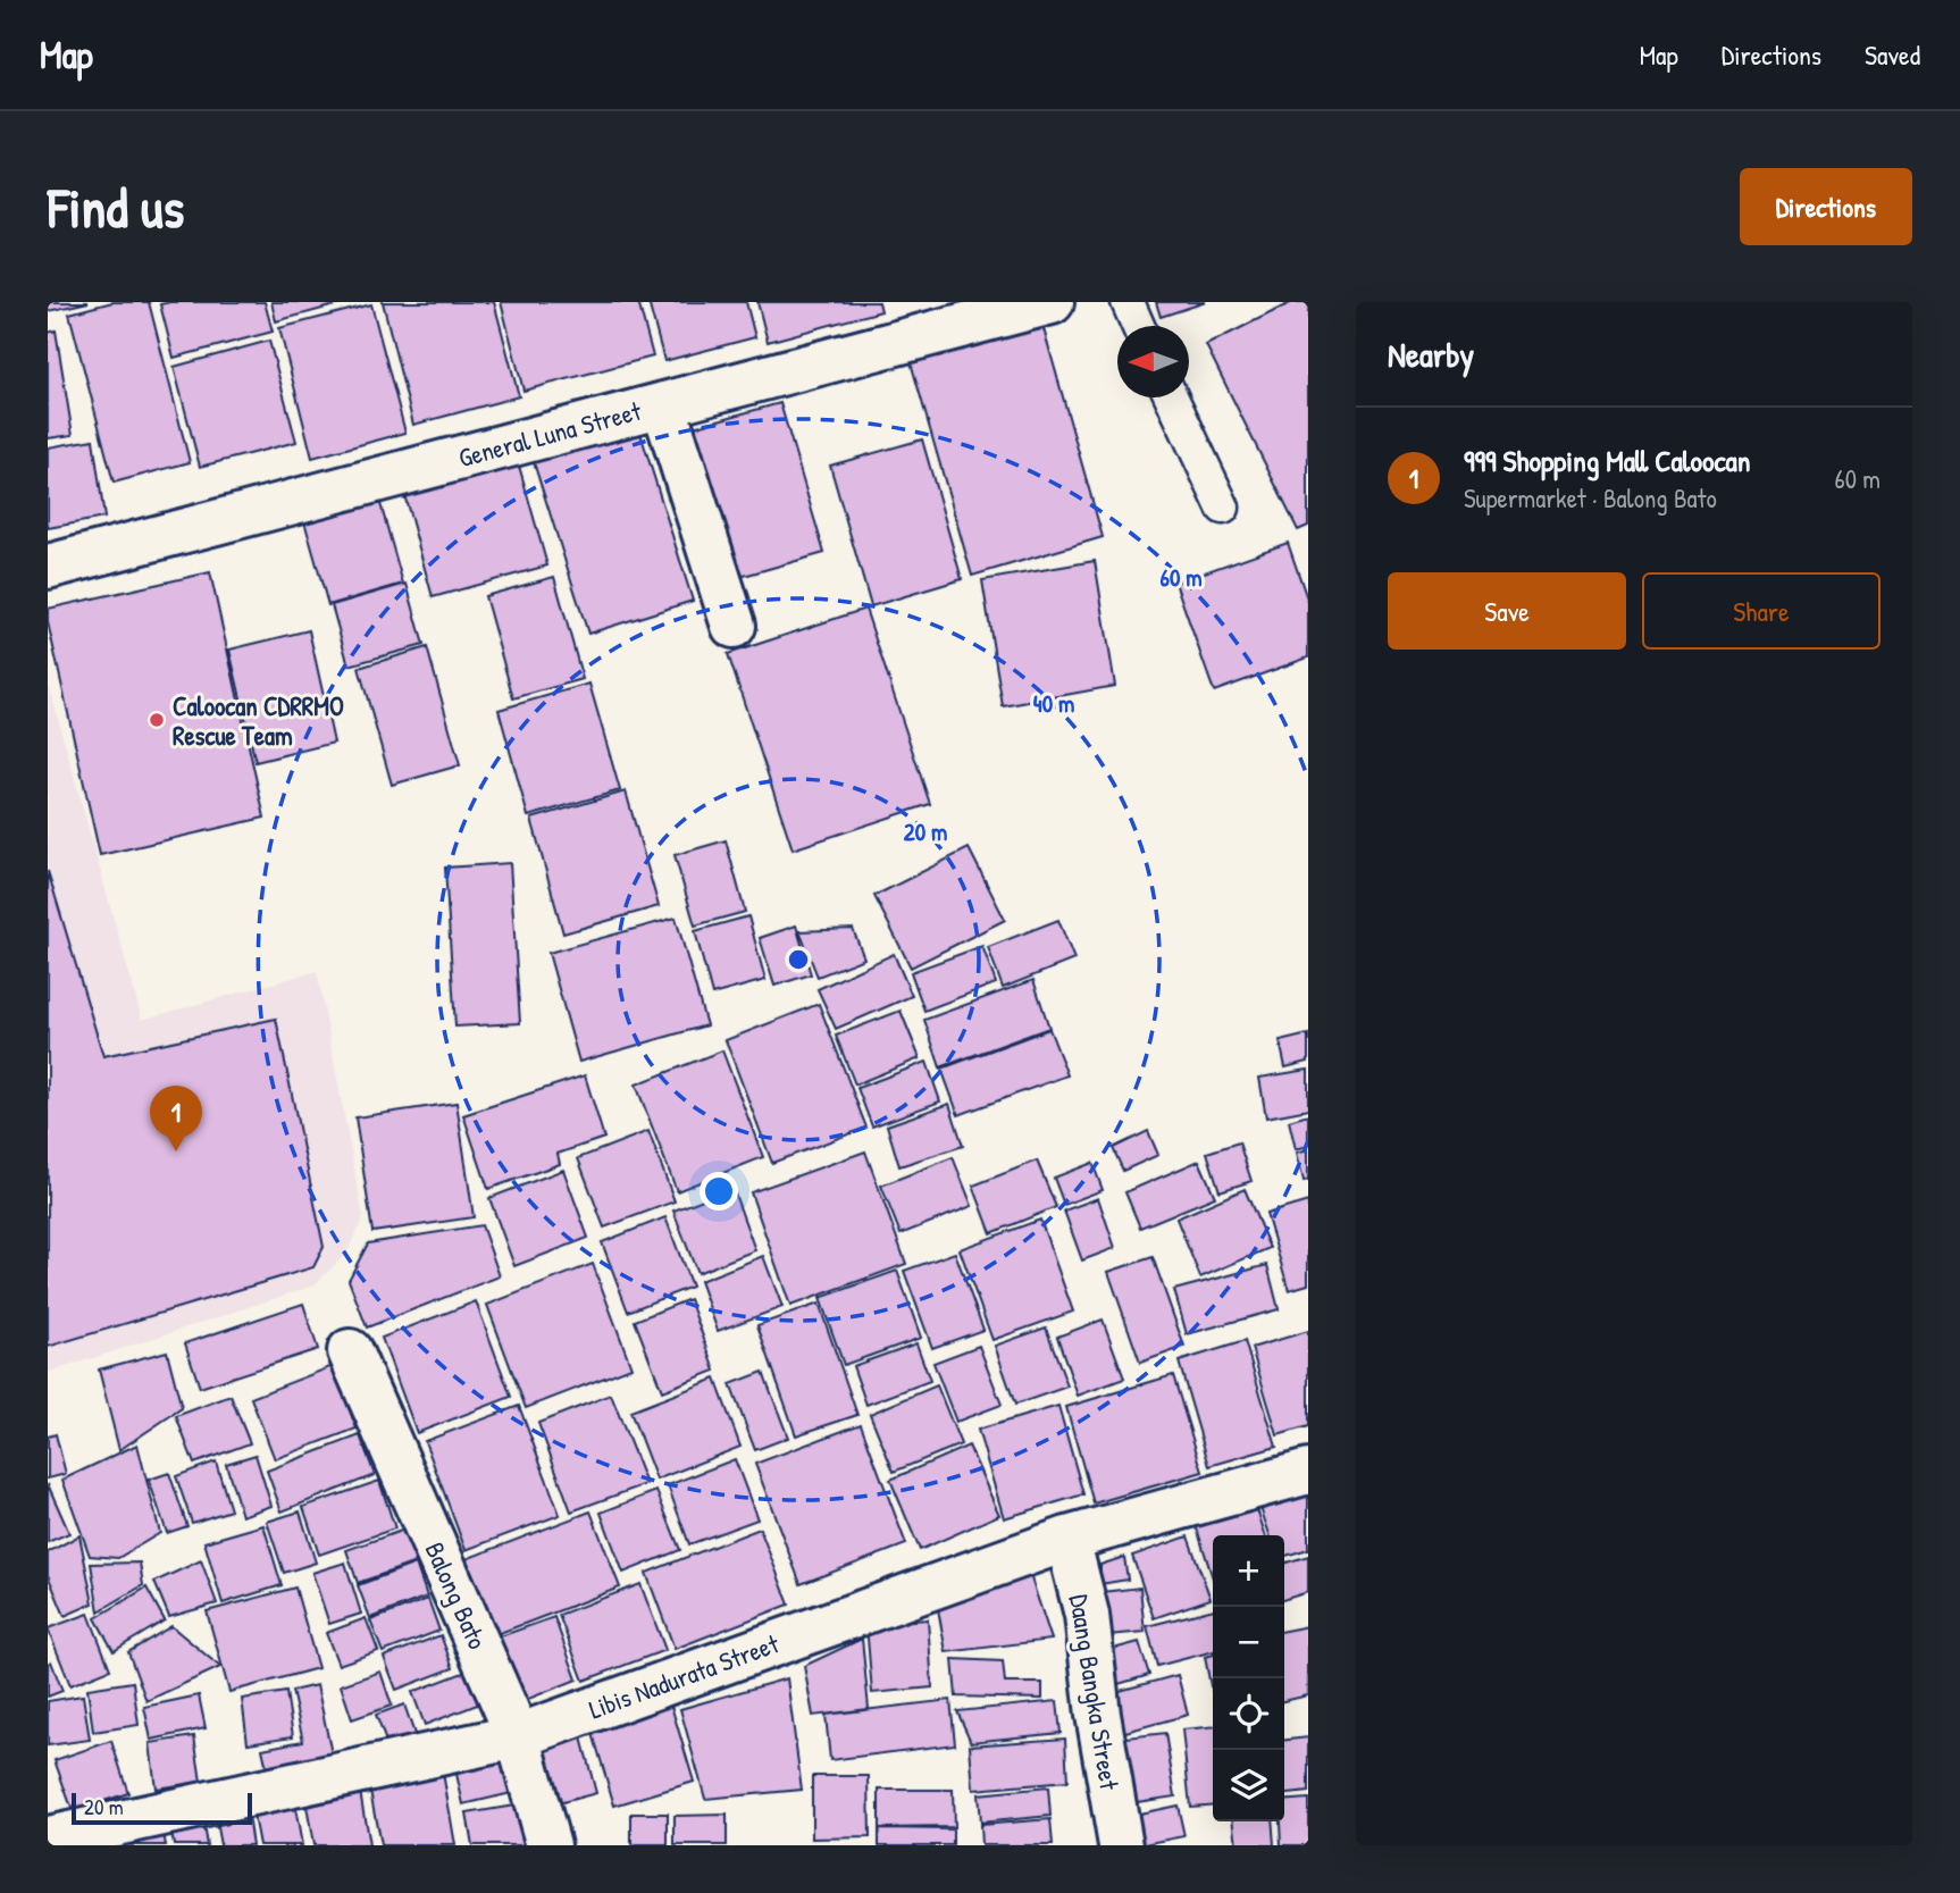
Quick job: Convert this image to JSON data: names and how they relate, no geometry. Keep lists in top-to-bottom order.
{
  "streets": {
    "street": [
      "General Luna Street",
      "Balong Bato",
      "Libis Nadurata Street",
      "Daang Bangka Street"
    ]
  },
  "crossings": [
    ["Balong Bato", "Libis Nadurata Street"],
    ["Libis Nadurata Street", "Daang Bangka Street"]
  ],
  "places": ["Caloocan CDRRMO Rescue Team"],
  "scale_bar": "20 m",
  "north": "left",
  "page": {
    "header": "Map",
    "nav": ["Map", "Directions", "Saved"],
    "buttons": [
      "Directions",
      ["Save", "Share"]
    ],
    "title": "Find us",
    "heading": "Nearby",
    "list": [
      {
        "mark": "1",
        "name": "999 Shopping Mall Caloocan",
        "note": "Supermarket · Balong Bato",
        "value": "60 m"
      }
    ],
    "pins": "1",
    "map_buttons": ["+", "−"],
    "scale": "20 m"
  },
  "rings": ["60 m", "40 m", "20 m"]
}
